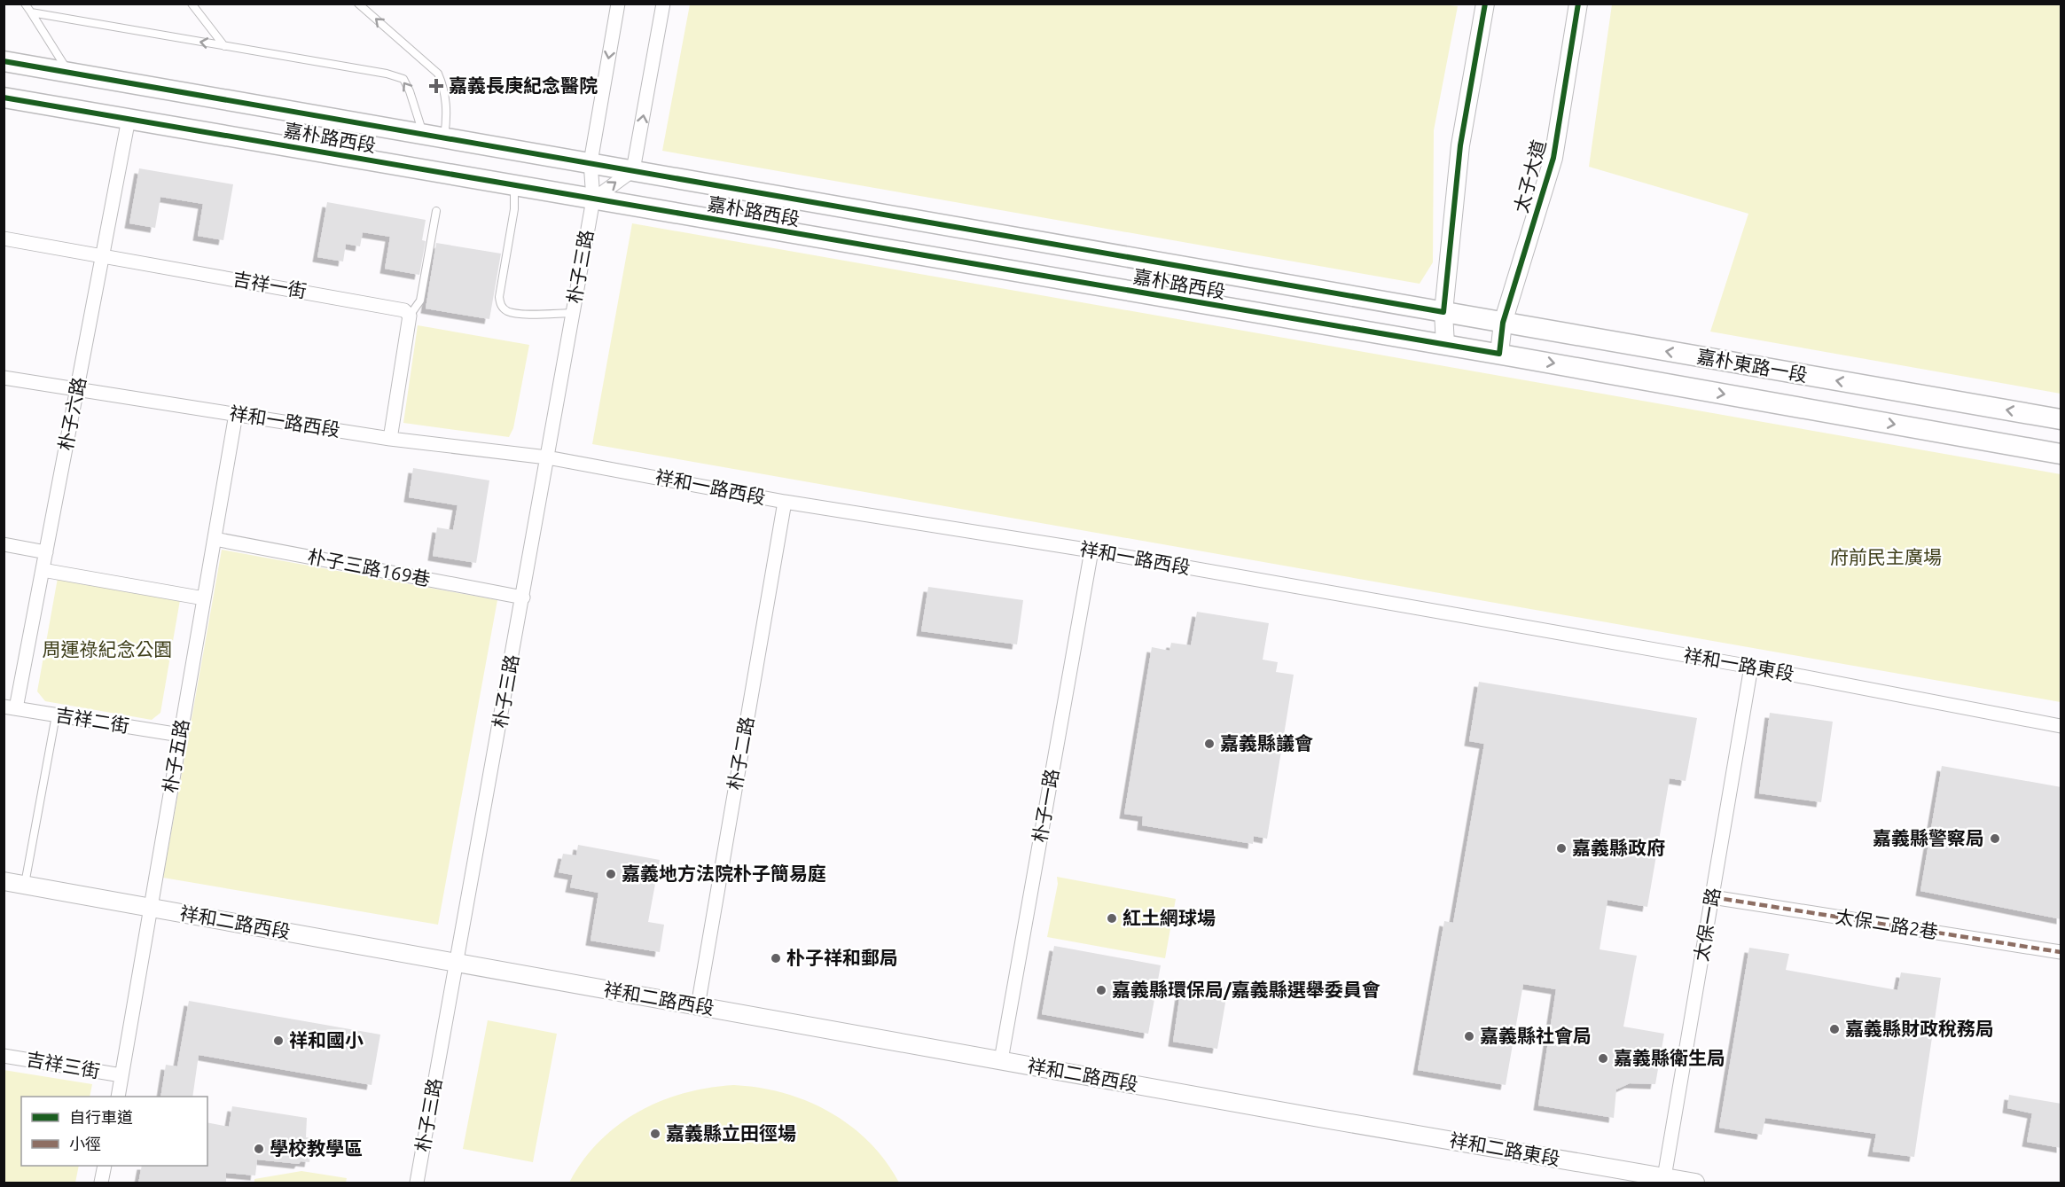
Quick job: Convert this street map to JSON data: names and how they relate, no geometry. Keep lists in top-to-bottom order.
{
  "streets": {
    "main road": ["嘉朴路西段", "嘉朴東路一段"],
    "street": [
      "太子大道",
      "朴子三路",
      "吉祥一街",
      "朴子六路",
      "祥和一路西段",
      "朴子三路169巷",
      "祥和一路東段",
      "吉祥二街",
      "朴子二路",
      "朴子五路",
      "朴子一路",
      "祥和二路西段",
      "太保一路",
      "太保二路2巷",
      "吉祥三街",
      "祥和二路東段"
    ]
  },
  "crossings": [
    ["嘉朴路西段", "太子大道"],
    ["嘉朴路西段", "朴子三路"],
    ["嘉朴路西段", "嘉朴東路一段"],
    ["嘉朴路西段", "朴子六路"],
    ["太子大道", "嘉朴東路一段"],
    ["朴子三路", "祥和一路西段"],
    ["朴子三路", "朴子三路169巷"],
    ["朴子三路", "祥和二路西段"],
    ["吉祥一街", "朴子六路"],
    ["朴子六路", "祥和一路西段"],
    ["朴子六路", "吉祥二街"],
    ["祥和一路西段", "祥和一路東段"],
    ["祥和一路西段", "朴子二路"],
    ["祥和一路西段", "朴子五路"],
    ["祥和一路西段", "朴子一路"],
    ["朴子三路169巷", "朴子五路"],
    ["祥和一路東段", "太保一路"],
    ["吉祥二街", "朴子五路"],
    ["朴子二路", "祥和二路西段"],
    ["朴子五路", "祥和二路西段"],
    ["朴子五路", "吉祥三街"],
    ["朴子一路", "祥和二路西段"],
    ["祥和二路西段", "祥和二路東段"],
    ["太保一路", "太保二路2巷"],
    ["太保一路", "祥和二路東段"]
  ],
  "parks": ["府前民主廣場", "周運祿紀念公園"],
  "places": {
    "health": ["嘉義長庚紀念醫院"],
    "other": [
      "嘉義縣議會",
      "嘉義縣警察局",
      "嘉義縣政府",
      "嘉義地方法院朴子簡易庭",
      "紅土網球場",
      "朴子祥和郵局",
      "嘉義縣環保局/嘉義縣選舉委員會",
      "嘉義縣財政稅務局",
      "嘉義縣社會局",
      "祥和國小",
      "嘉義縣衛生局",
      "嘉義縣立田徑場",
      "學校教學區"
    ]
  },
  "legend": ["自行車道", "小徑"]
}
